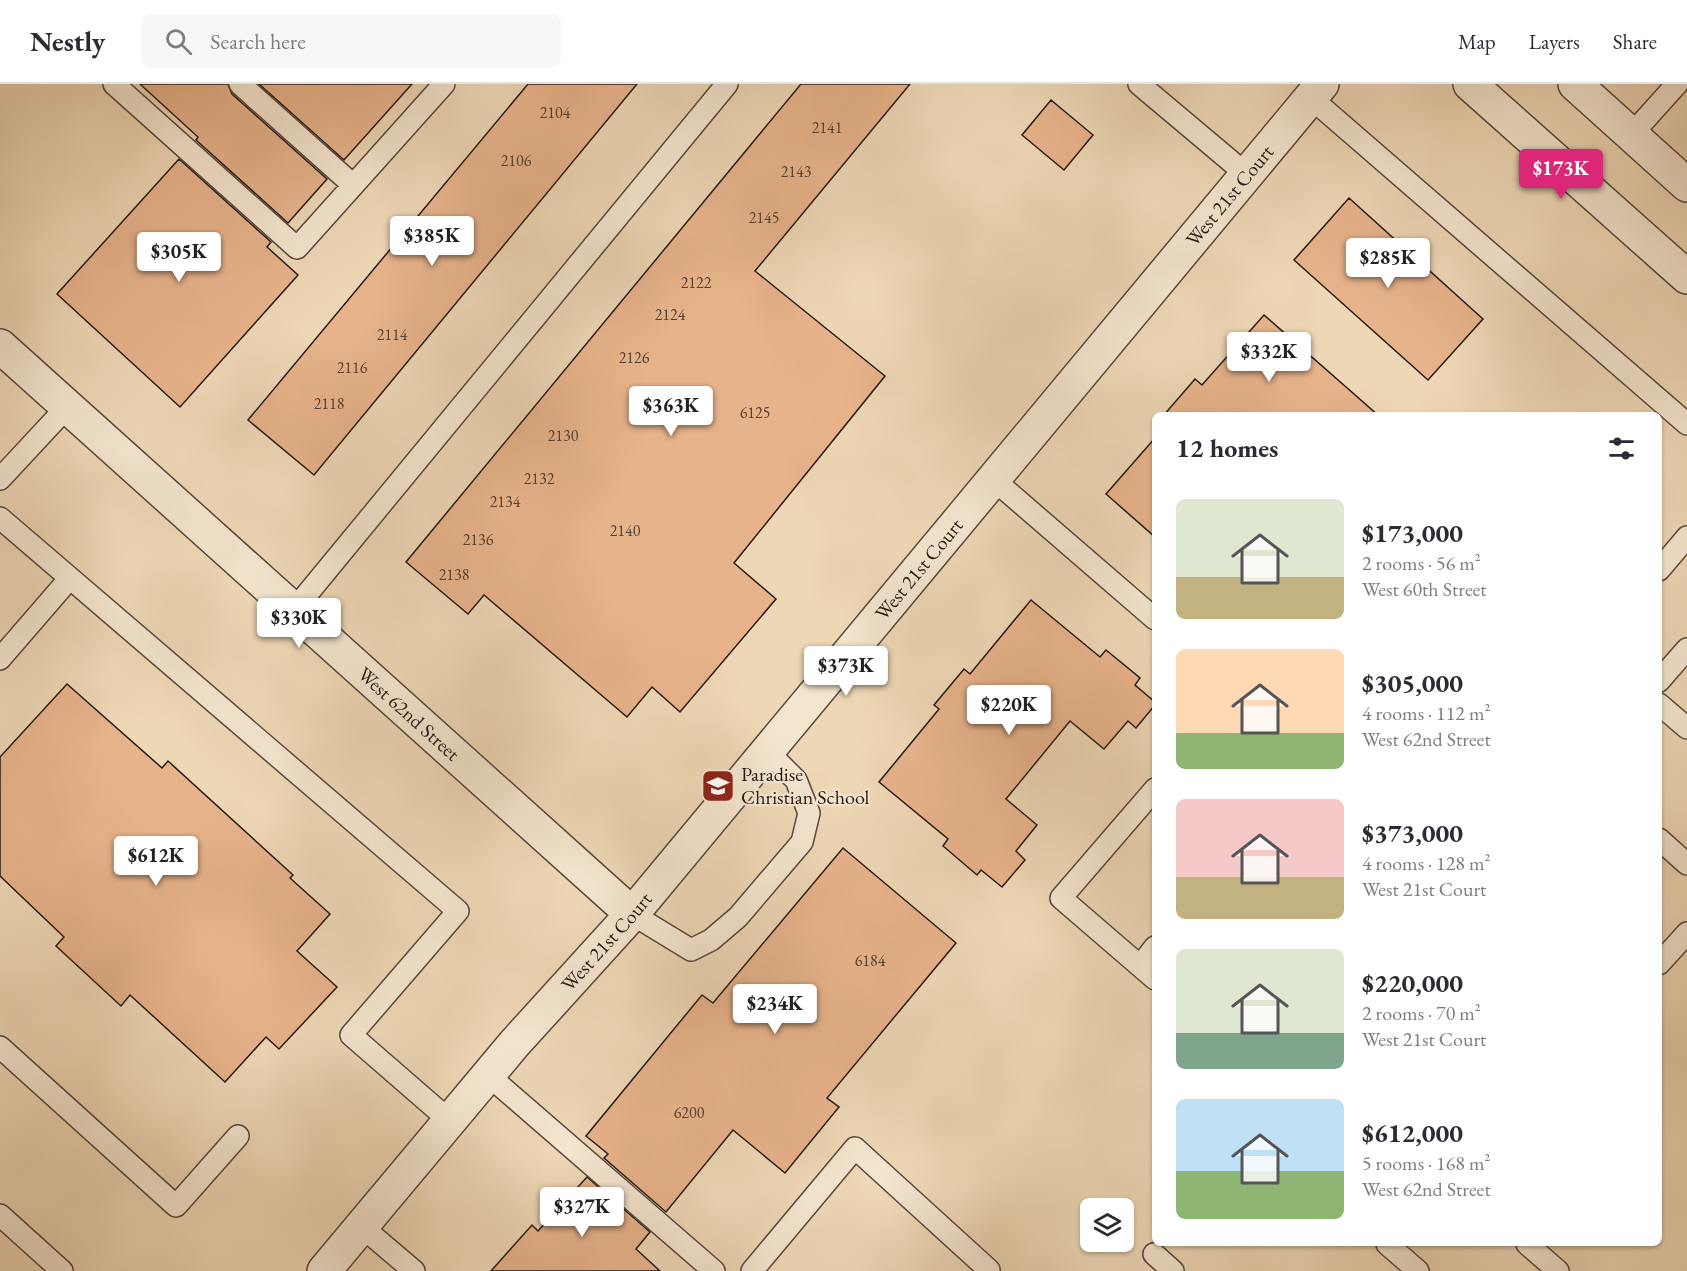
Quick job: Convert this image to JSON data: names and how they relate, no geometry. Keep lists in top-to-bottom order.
{
  "streets": {
    "street": ["West 21st Court", "West 62nd Street"]
  },
  "crossings": [
    ["West 21st Court", "West 62nd Street"]
  ],
  "places": {
    "school or university": ["Paradise Christian School"]
  },
  "house_numbers": [
    "2104",
    "2141",
    "2106",
    "2143",
    "2145",
    "2122",
    "2124",
    "2114",
    "2126",
    "2116",
    "2118",
    "6125",
    "2130",
    "2132",
    "2134",
    "2140",
    "2136",
    "2138",
    "6184",
    "6200"
  ],
  "page": {
    "header": "Nestly",
    "search": "Search here",
    "nav": ["Map", "Layers", "Share"],
    "price": [
      "$173K",
      "$385K",
      "$305K",
      "$285K",
      "$332K",
      "$363K",
      "$330K",
      "$373K",
      "$220K",
      "$612K",
      "$234K",
      "$327K"
    ],
    "heading": "12 homes",
    "list": [
      {
        "name": "$173,000",
        "note": "2 rooms · 56 m² · West 60th Street"
      },
      {
        "name": "$305,000",
        "note": "4 rooms · 112 m² · West 62nd Street"
      },
      {
        "name": "$373,000",
        "note": "4 rooms · 128 m² · West 21st Court"
      },
      {
        "name": "$220,000",
        "note": "2 rooms · 70 m² · West 21st Court"
      },
      {
        "name": "$612,000",
        "note": "5 rooms · 168 m² · West 62nd Street"
      }
    ]
  }
}
